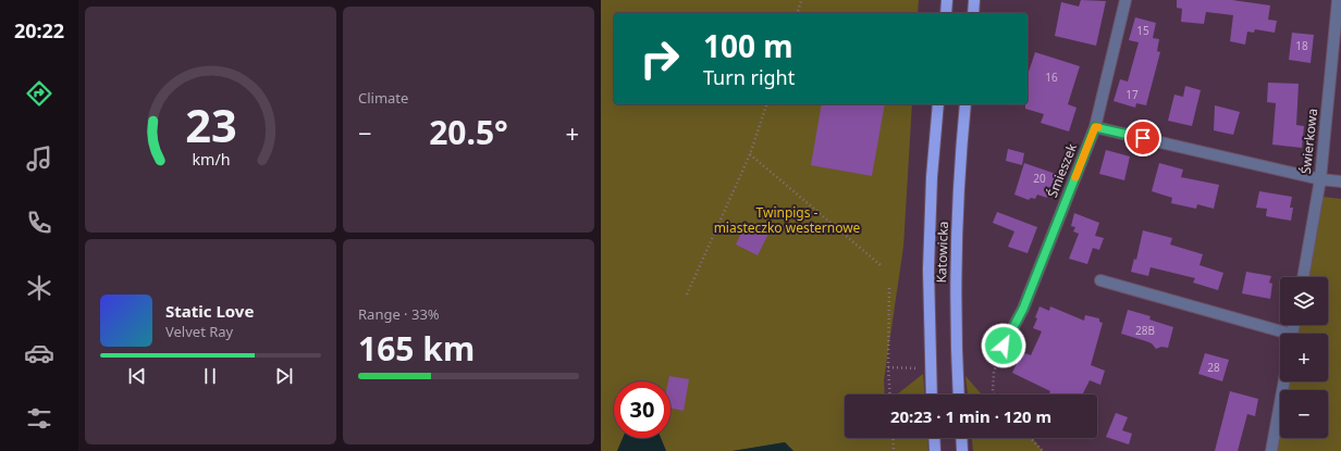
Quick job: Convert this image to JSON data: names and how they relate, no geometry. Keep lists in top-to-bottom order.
{
  "streets": {
    "main road": ["Katowicka"],
    "street": ["Świerkowa", "Śmieszek"]
  },
  "parks": ["Twinpigs - miasteczko westernowe"],
  "house_numbers": [
    "15",
    "18",
    "16",
    "17",
    "20",
    "28B",
    "28"
  ],
  "page": {
    "tabs": "20:22",
    "tile": [
      "Climate",
      ["Range · 33%", "165 km"]
    ],
    "turn": ["100 m", "Turn right"],
    "heat": ["−", "20.5°", "+"],
    "map_buttons": ["+", "−"],
    "song": ["Static Love", "Velvet Ray"],
    "limit": "30",
    "trip": "20:23 · 1 min · 120 m",
    "gauge": ["23", "km/h"]
  }
}
